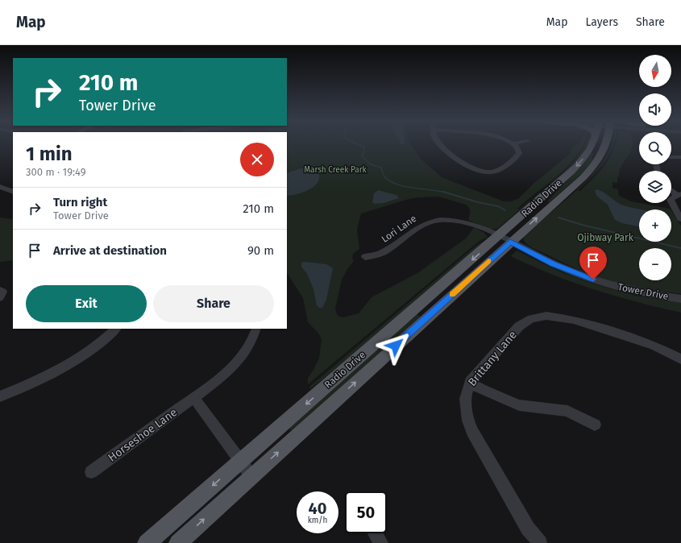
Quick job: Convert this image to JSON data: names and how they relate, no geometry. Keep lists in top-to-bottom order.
{
  "streets": {
    "main road": ["Radio Drive"],
    "street": [
      "Lori Lane",
      "Tower Drive",
      "Brittany Lane",
      "Horseshoe Lane"
    ]
  },
  "crossings": [
    ["Radio Drive", "Lori Lane"],
    ["Radio Drive", "Tower Drive"],
    ["Lori Lane", "Tower Drive"]
  ],
  "parks": ["Marsh Creek Park", "Ojibway Park"],
  "north": "bottom",
  "page": {
    "header": "Map",
    "nav": ["Map", "Layers", "Share"],
    "map_buttons": ["+", "−"],
    "turn": ["210 m", "Tower Drive"],
    "heading": ["1 min", "300 m · 19:49"],
    "list": [
      {
        "name": "Turn right",
        "note": "Tower Drive",
        "value": "210 m"
      },
      {
        "name": "Arrive at destination",
        "value": "90 m"
      }
    ],
    "buttons": ["Exit", "Share"],
    "speed": "40 km/h",
    "limit": "50"
  }
}
